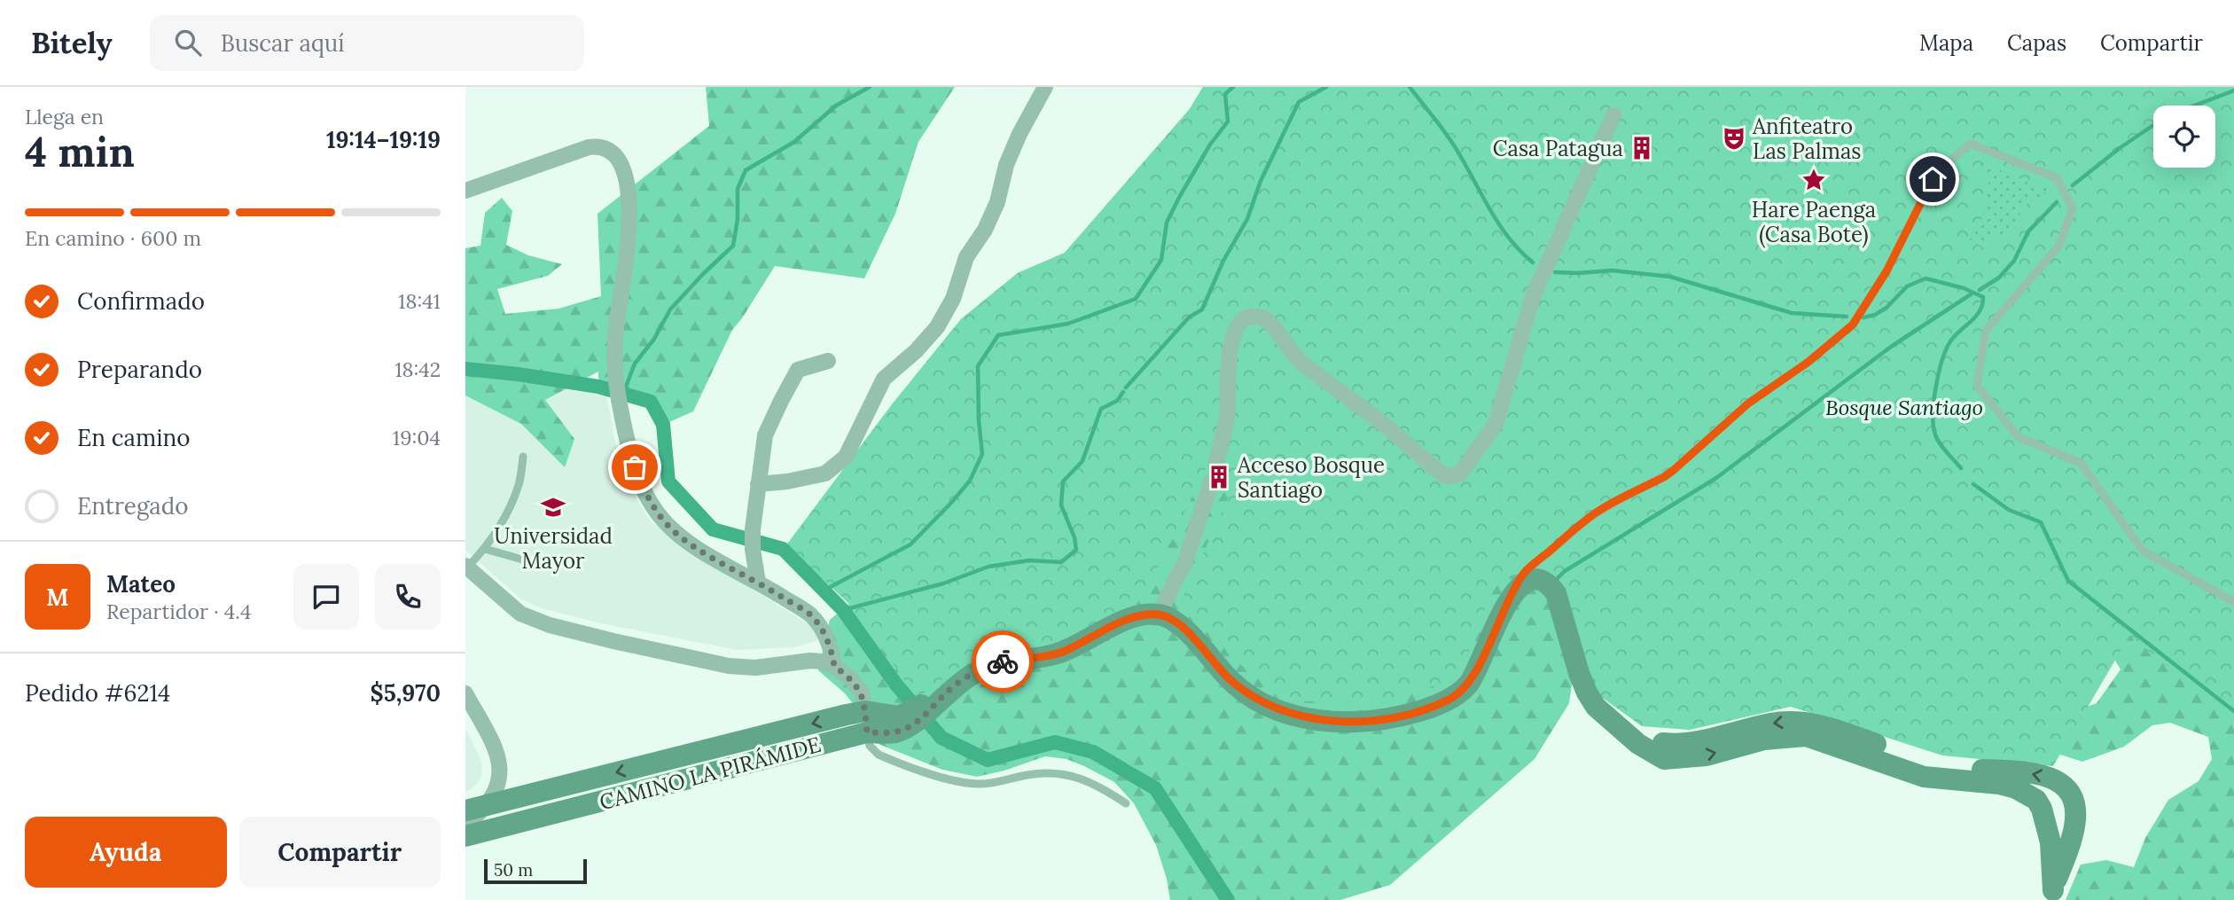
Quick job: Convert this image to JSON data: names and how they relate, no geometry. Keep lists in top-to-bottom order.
{
  "streets": {
    "street": ["CAMINO LA PIRÁMIDE"]
  },
  "parks": ["Bosque Santiago"],
  "places": {
    "theatre": ["Anfiteatro Las Palmas"],
    "building": ["Casa Patagua", "Acceso Bosque Santiago"],
    "place": ["Hare Paenga (Casa Bote)"],
    "school or university": ["Universidad Mayor"]
  },
  "scale_bar": "50 m",
  "page": {
    "header": "Bitely",
    "search": "Buscar aquí",
    "nav": ["Mapa", "Capas", "Compartir"],
    "heading": ["4 min", "Llega en", "19:14–19:19"],
    "panel": [
      "Mateo",
      "Repartidor · 4.4",
      "Pedido #6214",
      "$5,970"
    ],
    "bar": "En camino · 600 m",
    "list": [
      ["Confirmado", "18:41"],
      ["Preparando", "18:42"],
      ["En camino", "19:04"],
      "Entregado"
    ],
    "round": "M",
    "buttons": ["Ayuda", "Compartir"],
    "scale": "50 m"
  }
}
